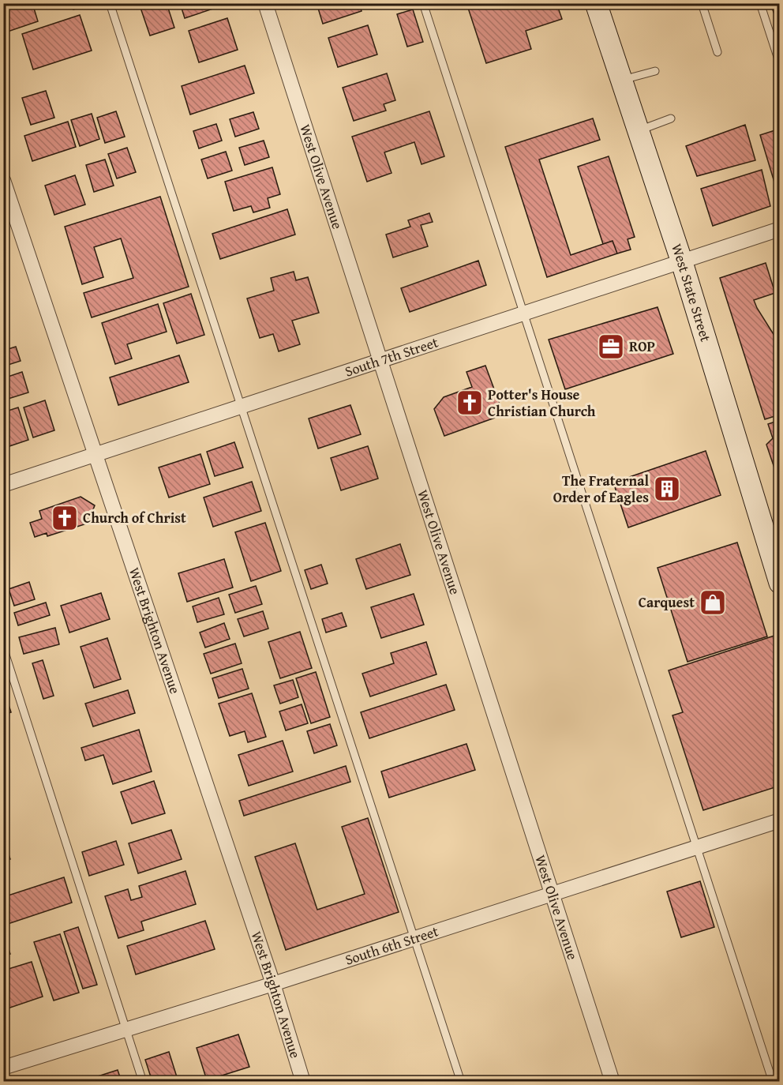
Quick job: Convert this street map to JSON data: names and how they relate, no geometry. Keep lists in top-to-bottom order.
{
  "streets": {
    "street": [
      "West Olive Avenue",
      "West State Street",
      "South 7th Street",
      "West Brighton Avenue",
      "South 6th Street"
    ]
  },
  "crossings": [
    ["West Olive Avenue", "South 7th Street"],
    ["West Olive Avenue", "South 6th Street"],
    ["West State Street", "South 7th Street"],
    ["South 7th Street", "West Brighton Avenue"],
    ["West Brighton Avenue", "South 6th Street"]
  ],
  "places": {
    "office": ["ROP"],
    "church": ["Potter's House Christian Church", "Church of Christ"],
    "building": ["The Fraternal Order of Eagles"],
    "shop": ["Carquest"]
  }
}
